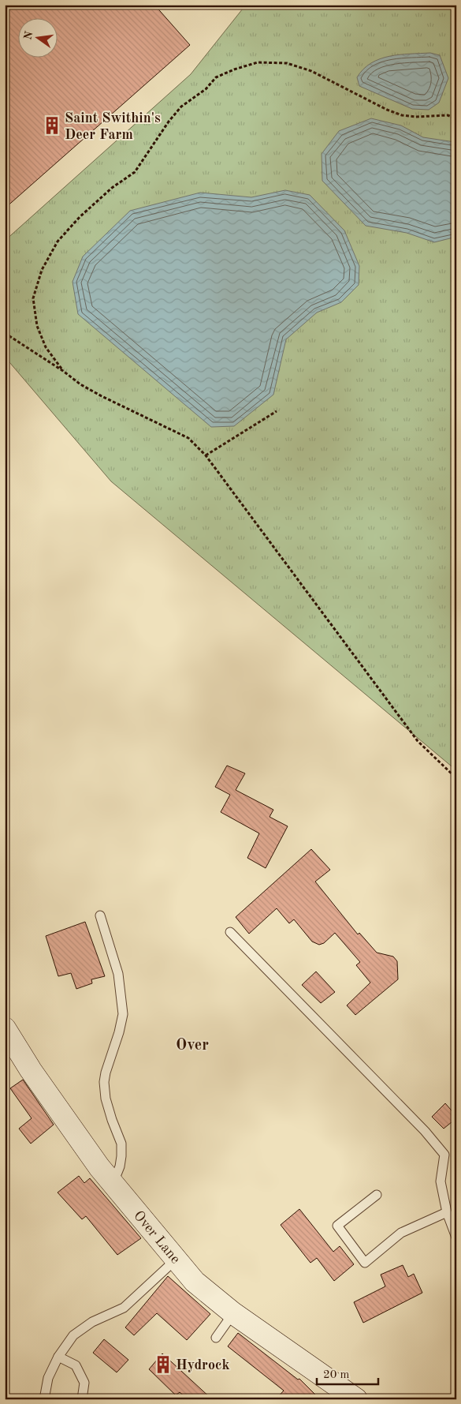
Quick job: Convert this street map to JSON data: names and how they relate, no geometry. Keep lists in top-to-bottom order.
{
  "streets": {
    "street": ["Over Lane"]
  },
  "districts": ["Over"],
  "places": {
    "building": ["Saint Swithin's Deer Farm", "Hydrock"]
  },
  "scale_bar": "20 m",
  "north": "left"
}
